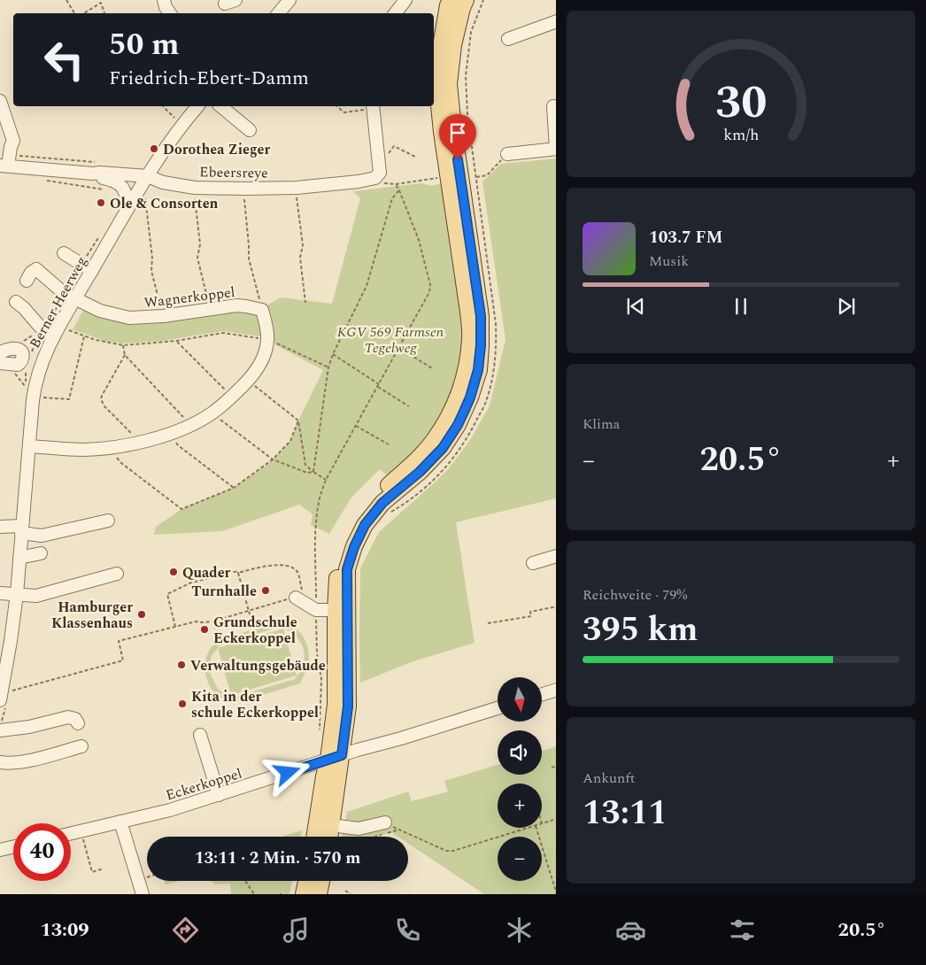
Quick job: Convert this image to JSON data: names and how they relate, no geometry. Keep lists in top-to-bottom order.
{
  "streets": {
    "street": [
      "Ebeersreye",
      "Wagnerkoppel",
      "Berner Heerweg",
      "Eckerkoppel"
    ]
  },
  "crossings": [
    ["Ebeersreye", "Berner Heerweg"],
    ["Wagnerkoppel", "Berner Heerweg"]
  ],
  "parks": ["KGV 569 Farmsen Tegelweg"],
  "places": [
    "Dorothea Zieger",
    "Ole & Consorten",
    "Quader",
    "Turnhalle",
    "Hamburger Klassenhaus",
    "Grundschule Eckerkoppel",
    "Verwaltungsgebäude",
    "Kita in der schule Eckerkoppel"
  ],
  "north": "bottom",
  "page": {
    "turn": ["50 m", "Friedrich-Ebert-Damm"],
    "song": ["103.7 FM", "Musik"],
    "tile": [
      "Klima",
      ["Reichweite · 79%", "395 km"],
      ["Ankunft", "13:11"]
    ],
    "heat": ["−", "20.5°", "+"],
    "map_buttons": ["+", "−"],
    "limit": "40",
    "trip": "13:11 · 2 Min. · 570 m",
    "tabs": ["13:09", "20.5°"],
    "gauge": ["30", "km/h"]
  }
}
